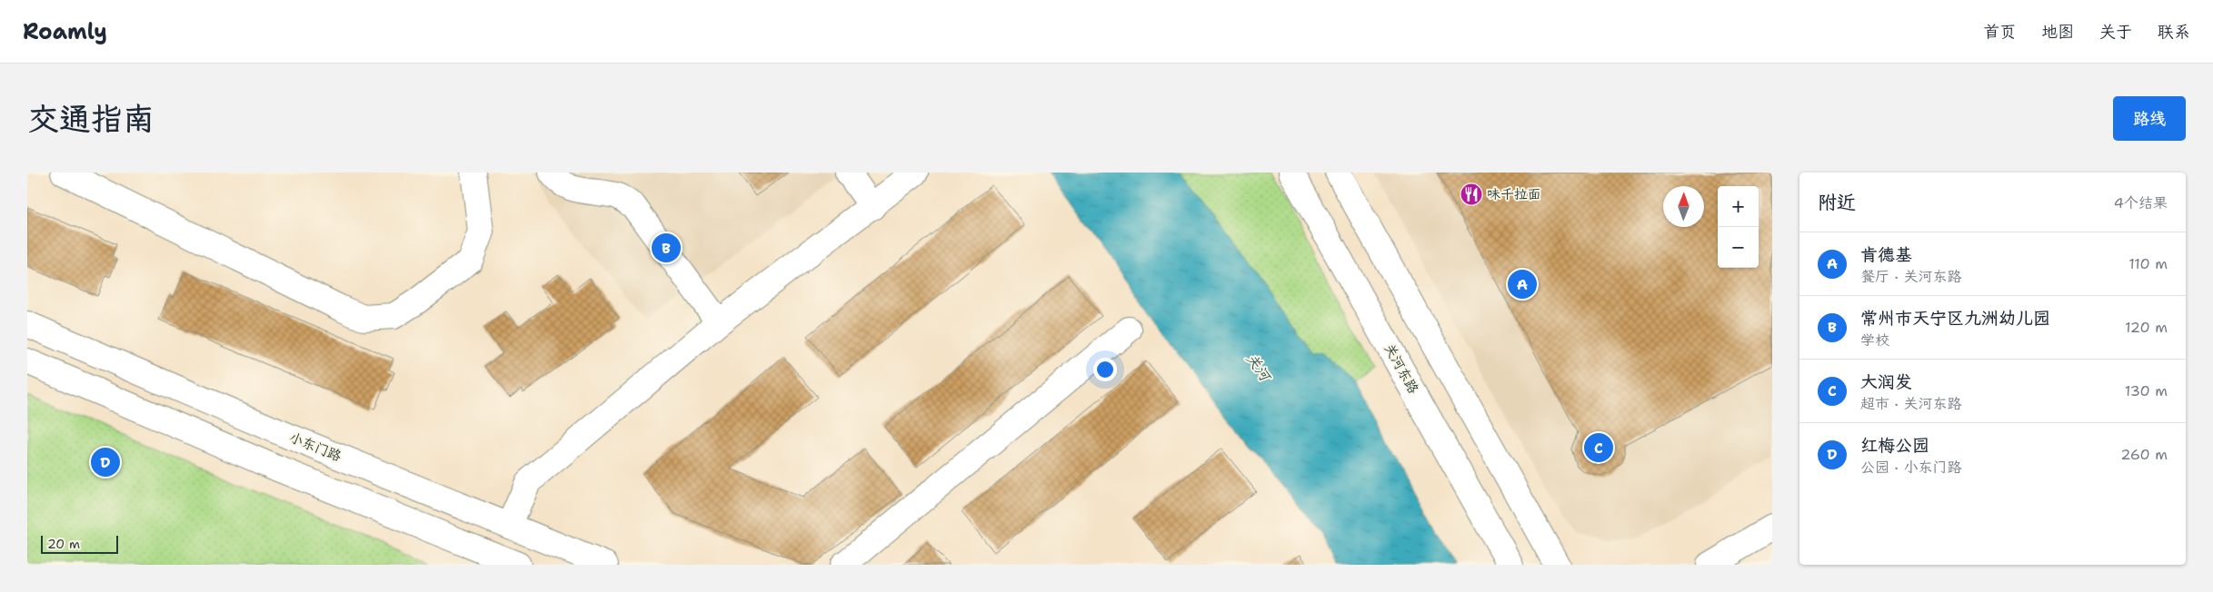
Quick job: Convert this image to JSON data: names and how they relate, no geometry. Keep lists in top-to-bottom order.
{
  "streets": {
    "main road": ["关河东路", "小东门路"]
  },
  "water": ["关河"],
  "places": {
    "restaurant": ["味千拉面"]
  },
  "scale_bar": "20 m",
  "north": "top",
  "page": {
    "header": "Roamly",
    "nav": [
      "首页",
      "地图",
      "关于",
      "联系"
    ],
    "buttons": "路线",
    "title": "交通指南",
    "heading": ["附近", "4个结果"],
    "map_buttons": ["+", "−"],
    "pins": [
      "B",
      "A",
      "C",
      "D"
    ],
    "list": [
      {
        "mark": "A",
        "name": "肯德基",
        "note": "餐厅 · 关河东路",
        "value": "110 m"
      },
      {
        "mark": "B",
        "name": "常州市天宁区九洲幼儿园",
        "note": "学校",
        "value": "120 m"
      },
      {
        "mark": "C",
        "name": "大润发",
        "note": "超市 · 关河东路",
        "value": "130 m"
      },
      {
        "mark": "D",
        "name": "红梅公园",
        "note": "公园 · 小东门路",
        "value": "260 m"
      }
    ],
    "scale": "20 m"
  }
}
